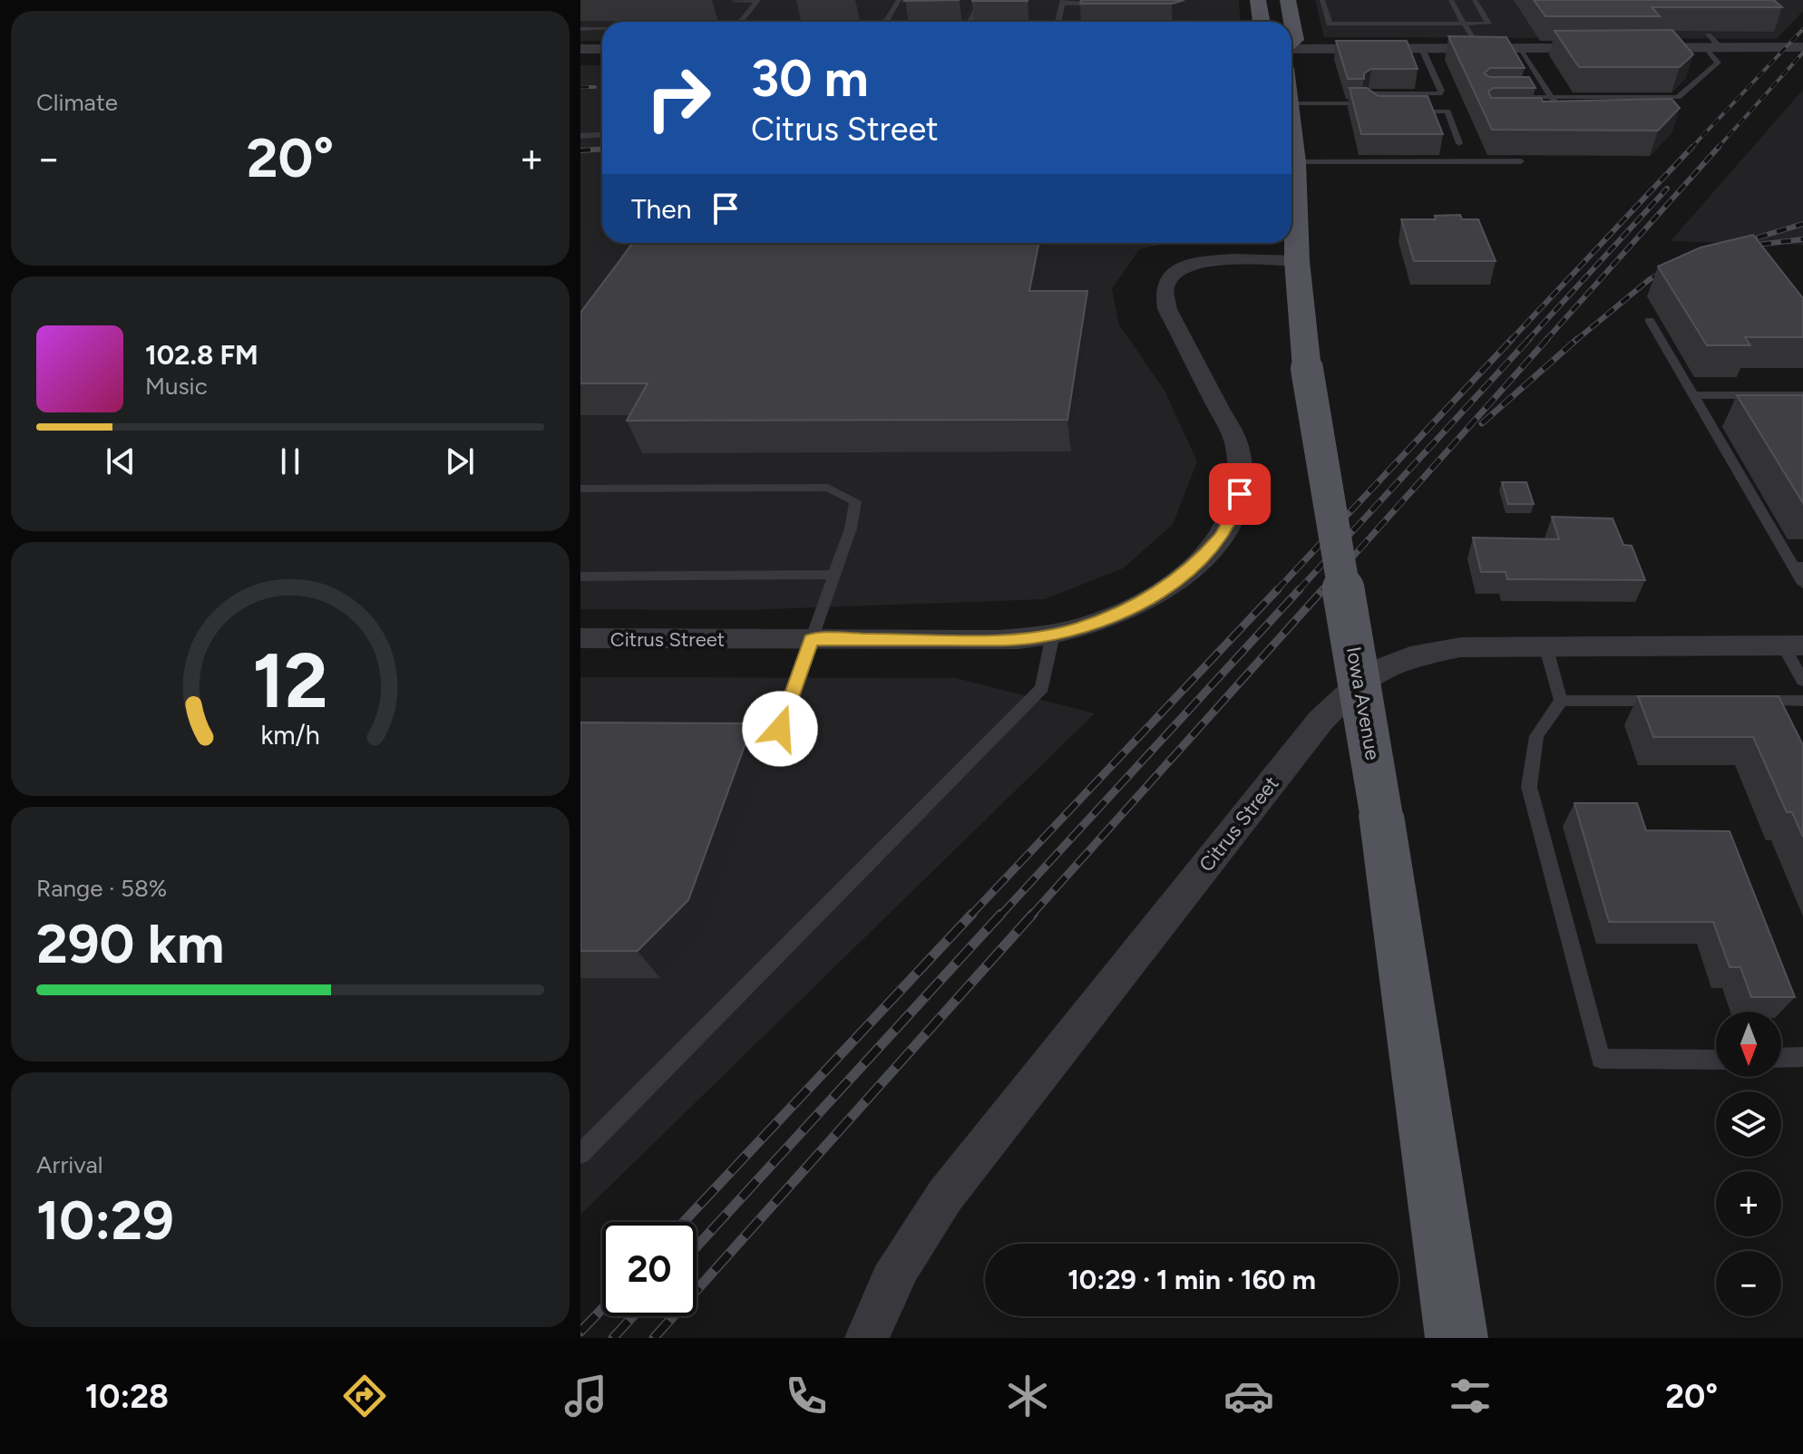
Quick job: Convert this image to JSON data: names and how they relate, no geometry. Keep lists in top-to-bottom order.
{
  "streets": {
    "main road": ["Iowa Avenue"],
    "street": ["Citrus Street"]
  },
  "crossings": [
    ["Citrus Street", "Iowa Avenue"]
  ],
  "north": "bottom",
  "page": {
    "tile": [
      "Climate",
      ["Range · 58%", "290 km"],
      ["Arrival", "10:29"]
    ],
    "turn": ["30 m", "Citrus Street"],
    "heat": ["−", "20°", "+"],
    "then": "Then",
    "song": ["102.8 FM", "Music"],
    "map_buttons": ["+", "−"],
    "limit": "20",
    "trip": "10:29 · 1 min · 160 m",
    "tabs": ["10:28", "20°"],
    "gauge": ["12", "km/h"]
  }
}
